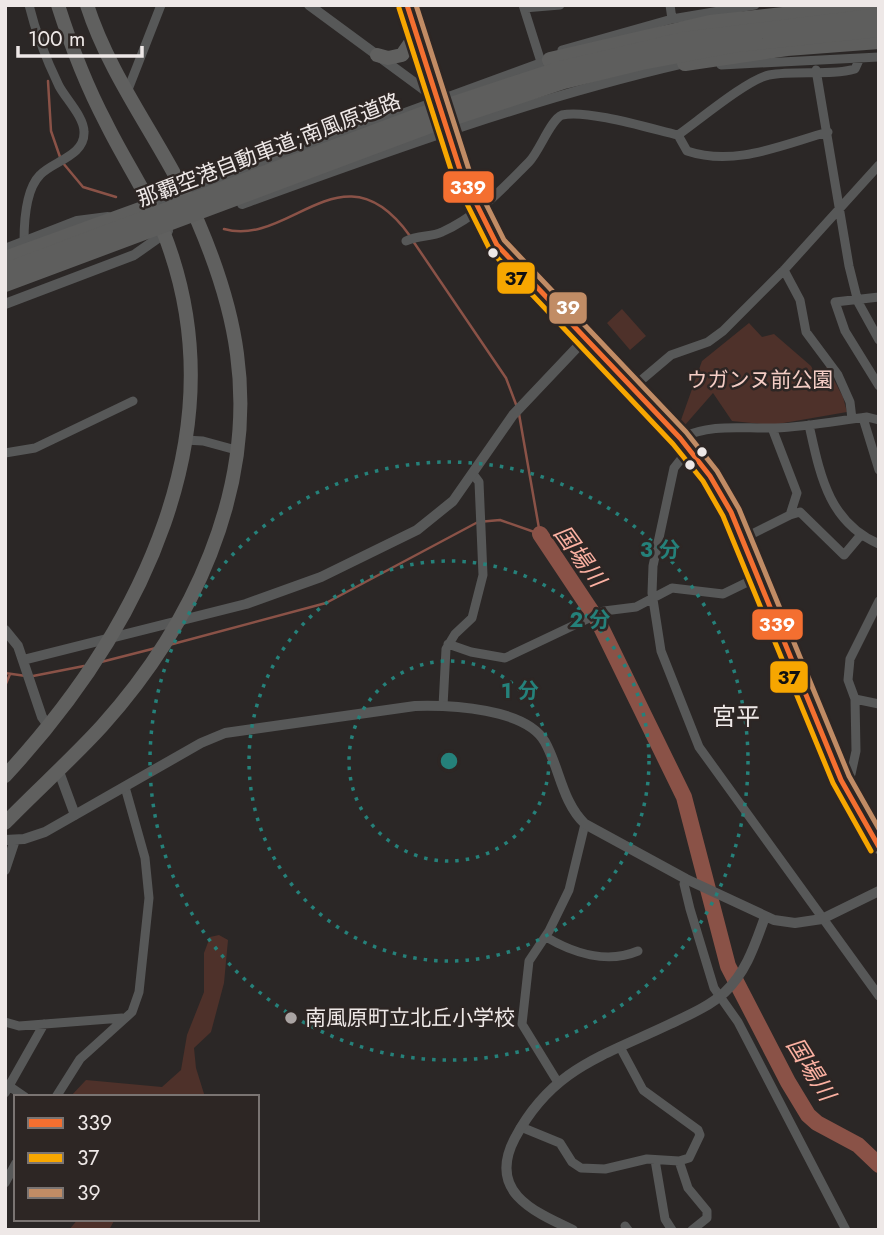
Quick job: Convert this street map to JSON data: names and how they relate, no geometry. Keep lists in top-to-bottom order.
{
  "streets": {
    "highway": ["那覇空港自動車道;南風原道路"]
  },
  "districts": ["宮平"],
  "water": ["国場川"],
  "parks": ["ウガンヌ前公園"],
  "places": ["南風原町立北丘小学校"],
  "lines": ["transit line 339", "transit line 39", "transit line 37"],
  "legend": ["339", "37", "39"],
  "scale_bar": "100 m",
  "rings": ["3 分", "2 分", "1 分"]
}
